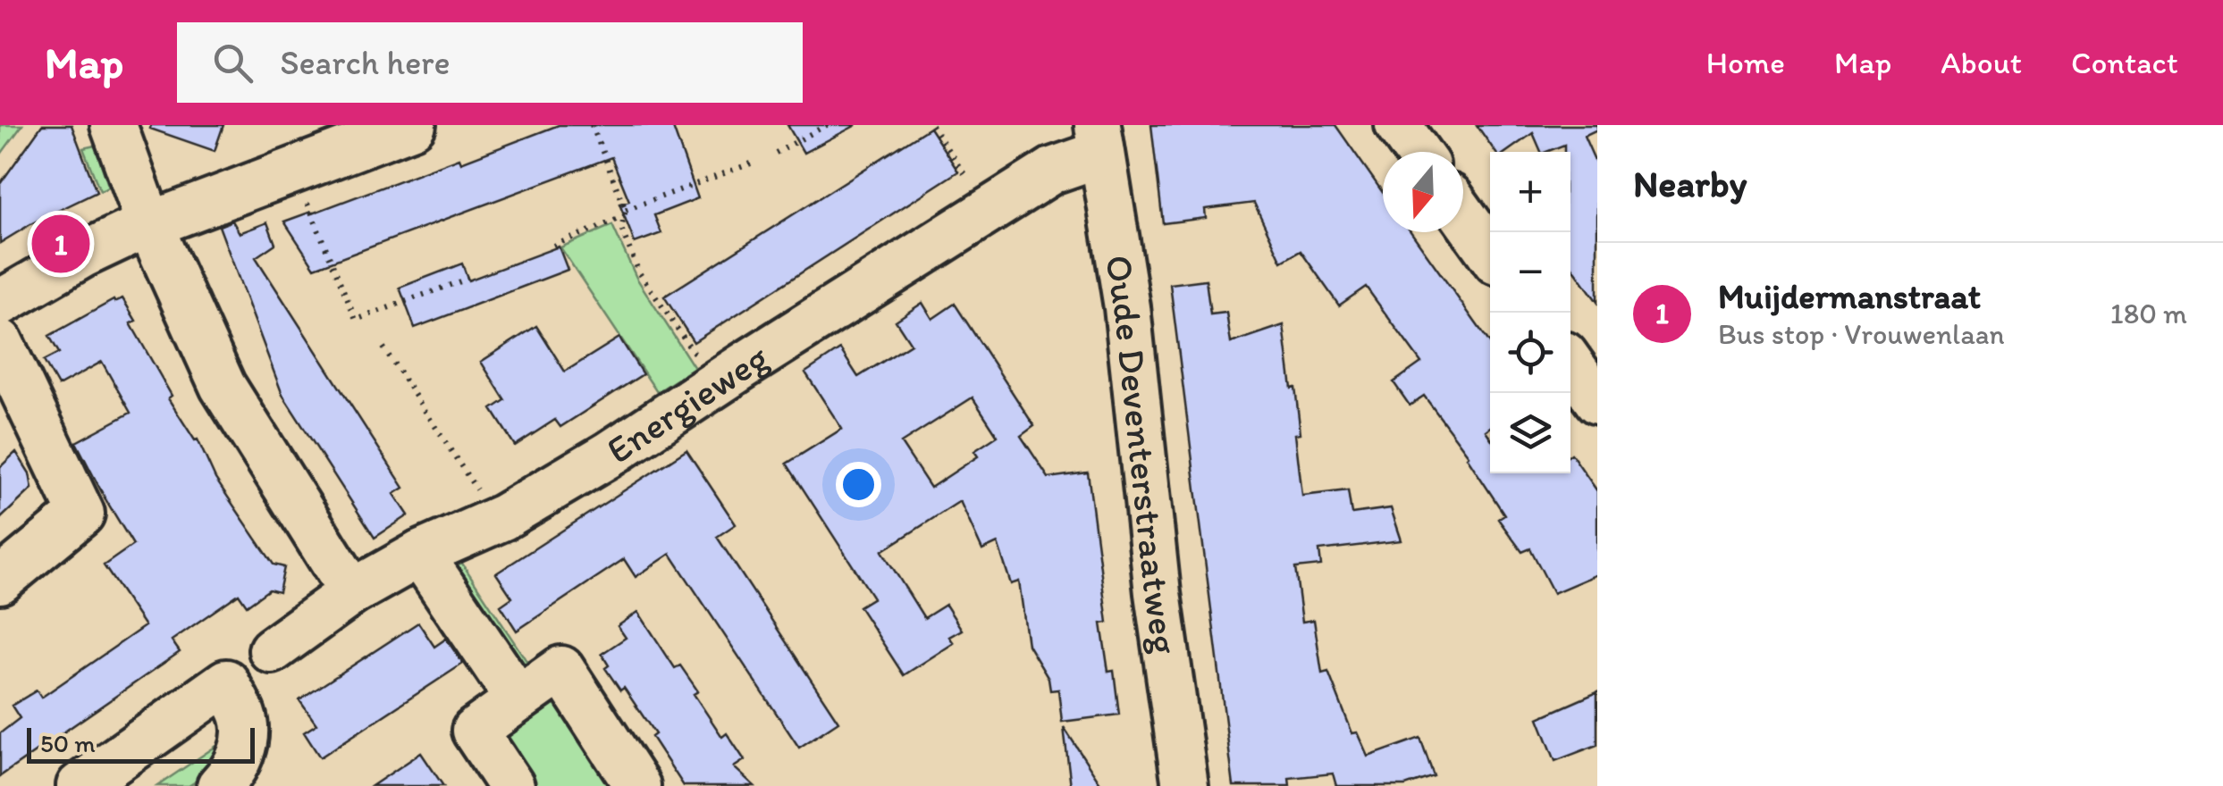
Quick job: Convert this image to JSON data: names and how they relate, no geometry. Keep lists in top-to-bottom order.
{
  "streets": {
    "street": ["Energieweg", "Oude Deventerstraatweg"]
  },
  "crossings": [
    ["Energieweg", "Oude Deventerstraatweg"]
  ],
  "scale_bar": "50 m",
  "north": "bottom",
  "page": {
    "header": "Map",
    "search": "Search here",
    "nav": [
      "Home",
      "Map",
      "About",
      "Contact"
    ],
    "heading": "Nearby",
    "map_buttons": ["+", "−"],
    "pins": "1",
    "list": [
      {
        "mark": "1",
        "name": "Muijdermanstraat",
        "note": "Bus stop · Vrouwenlaan",
        "value": "180 m"
      }
    ],
    "scale": "50 m"
  }
}
